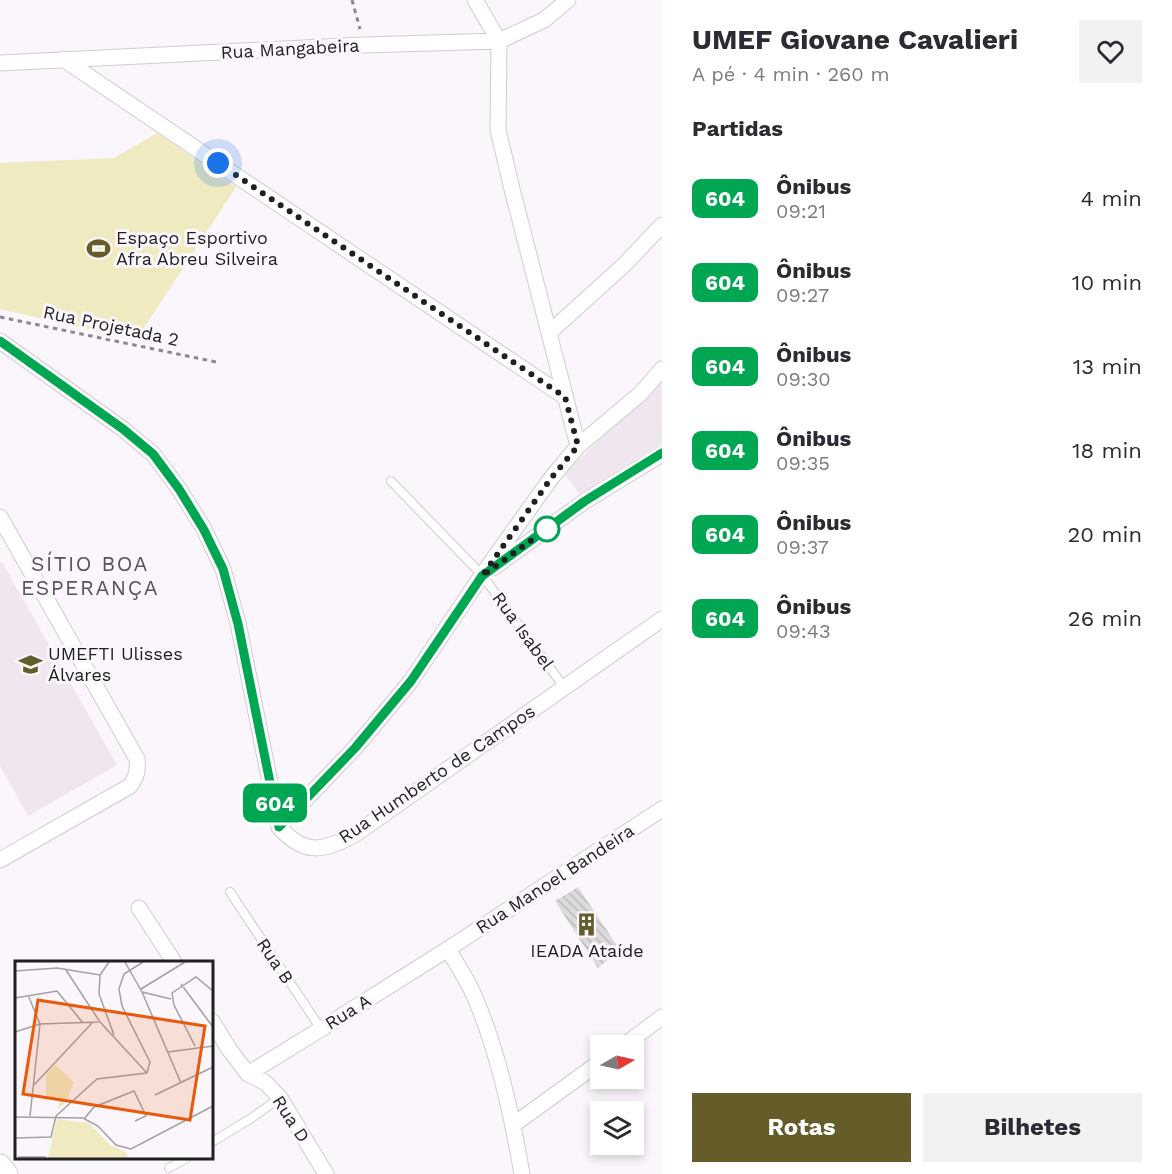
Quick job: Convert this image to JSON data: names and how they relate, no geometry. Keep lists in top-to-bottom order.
{
  "streets": {
    "street": [
      "Rua Mangabeira",
      "Rua Humberto de Campos",
      "Rua Manoel Bandeira",
      "Rua A",
      "Rua D"
    ],
    "lane": ["Rua Isabel", "Rua B"],
    "path": ["Rua Projetada 2"]
  },
  "crossings": [
    ["Rua Isabel", "Rua Humberto de Campos"],
    ["Rua Manoel Bandeira", "Rua A"],
    ["Rua B", "Rua A"],
    ["Rua A", "Rua D"]
  ],
  "districts": ["SÍTIO BOA ESPERANÇA"],
  "places": {
    "sports": ["Espaço Esportivo Afra Abreu Silveira"],
    "school or university": ["UMEFTI Ulisses Álvares"],
    "building": ["IEADA Ataíde"]
  },
  "lines": ["bus line 604"],
  "north": "right",
  "page": {
    "on_map": "604",
    "heading": [
      ["UMEF Giovane Cavalieri", "A pé · 4 min · 260 m"],
      "Partidas"
    ],
    "list": [
      {
        "mark": "604",
        "name": "Ônibus",
        "note": "09:21",
        "value": "4 min"
      },
      {
        "mark": "604",
        "name": "Ônibus",
        "note": "09:27",
        "value": "10 min"
      },
      {
        "mark": "604",
        "name": "Ônibus",
        "note": "09:30",
        "value": "13 min"
      },
      {
        "mark": "604",
        "name": "Ônibus",
        "note": "09:35",
        "value": "18 min"
      },
      {
        "mark": "604",
        "name": "Ônibus",
        "note": "09:37",
        "value": "20 min"
      },
      {
        "mark": "604",
        "name": "Ônibus",
        "note": "09:43",
        "value": "26 min"
      }
    ],
    "buttons": ["Rotas", "Bilhetes"]
  }
}
